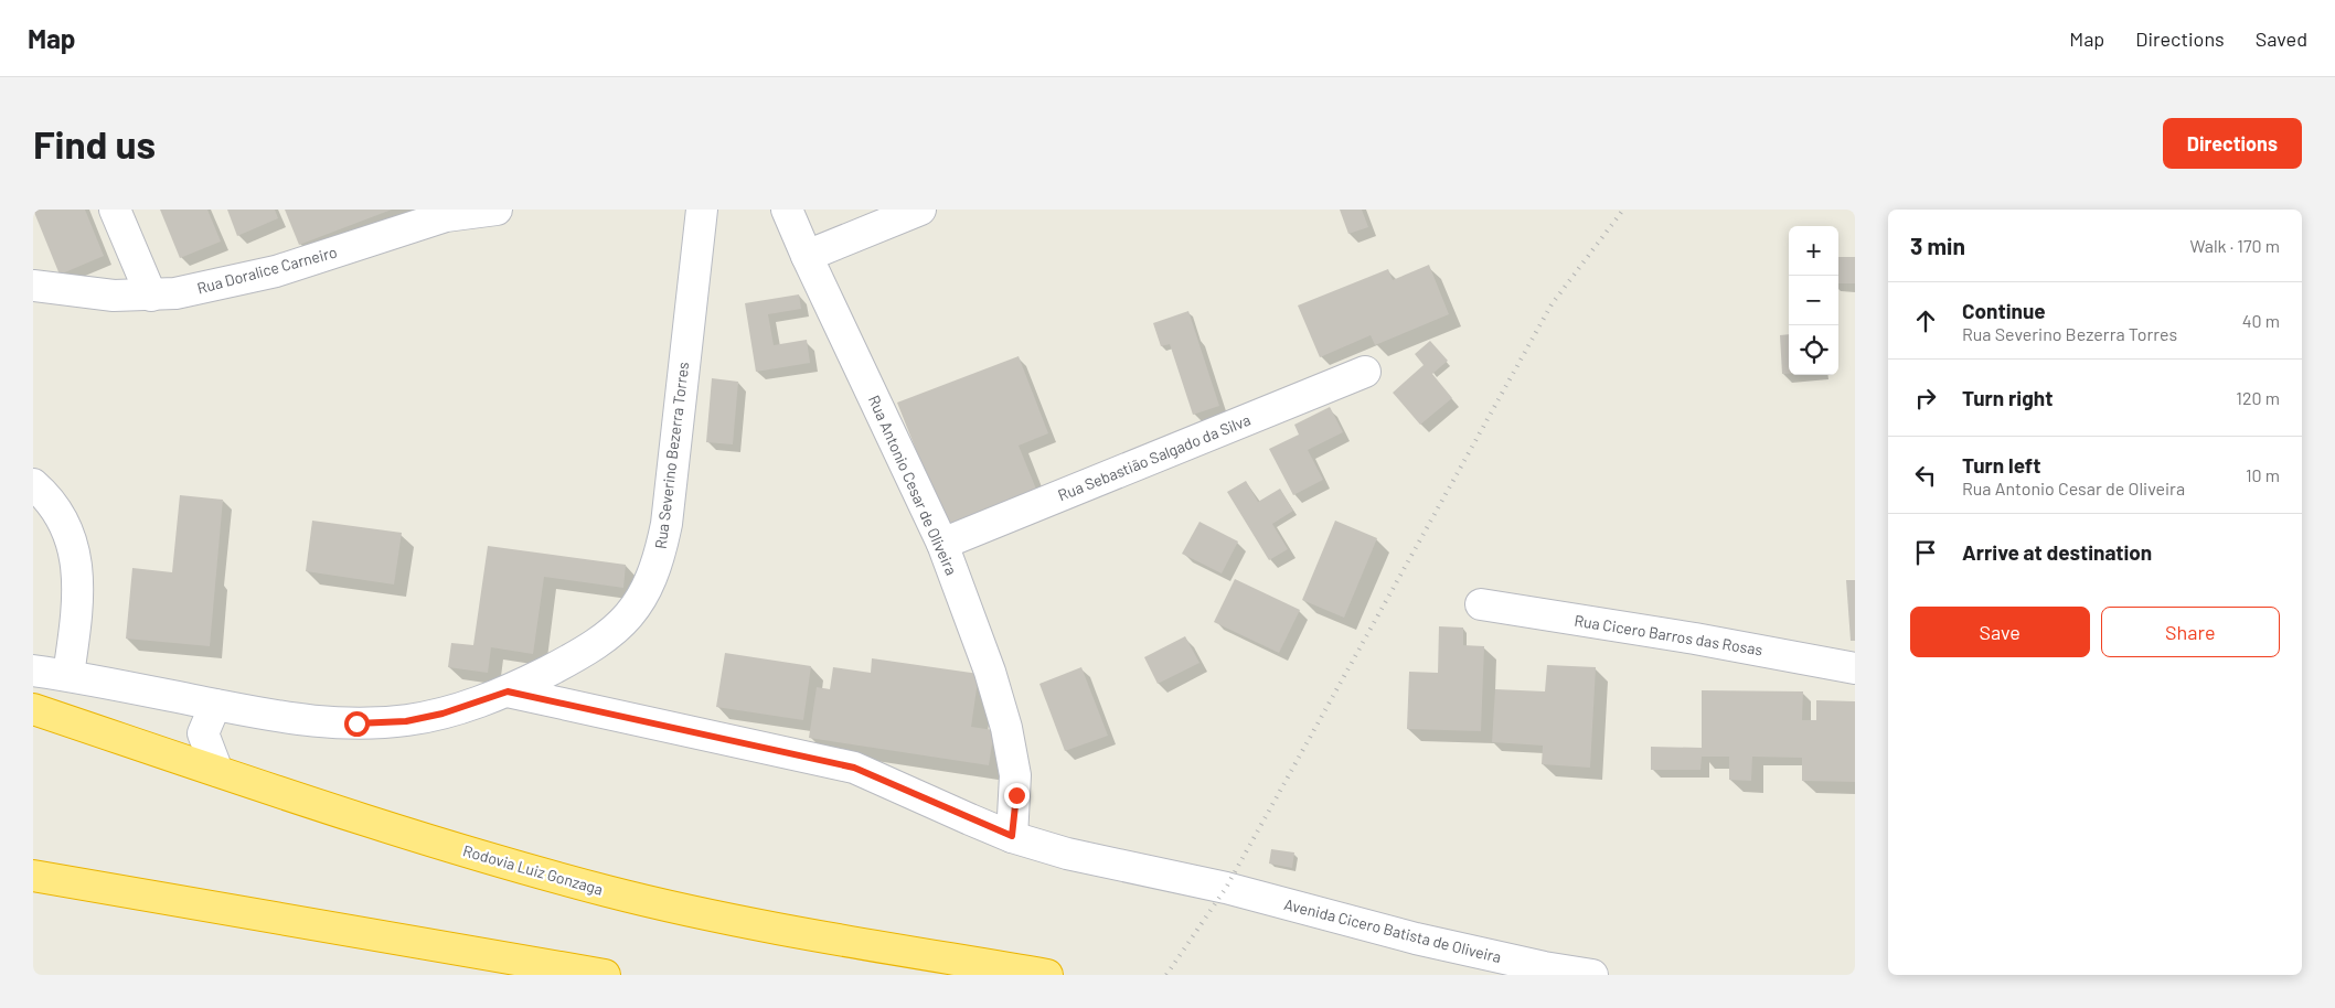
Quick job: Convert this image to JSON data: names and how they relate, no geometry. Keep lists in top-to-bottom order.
{
  "streets": {
    "highway": ["Rodovia Luiz Gonzaga"],
    "street": [
      "Rua Doralice Carneiro",
      "Rua Severino Bezerra Torres",
      "Rua Sebastião Salgado da Silva",
      "Rua Antonio Cesar de Oliveira",
      "Rua Cicero Barros das Rosas",
      "Avenida Cicero Batista de Oliveira"
    ]
  },
  "crossings": [
    ["Rua Severino Bezerra Torres", "Avenida Cicero Batista de Oliveira"],
    ["Rua Sebastião Salgado da Silva", "Rua Antonio Cesar de Oliveira"],
    ["Rua Antonio Cesar de Oliveira", "Avenida Cicero Batista de Oliveira"]
  ],
  "page": {
    "header": "Map",
    "nav": ["Map", "Directions", "Saved"],
    "buttons": [
      "Directions",
      ["Save", "Share"]
    ],
    "title": "Find us",
    "heading": ["3 min", "Walk · 170 m"],
    "map_buttons": ["+", "−"],
    "list": [
      ["Continue", "Rua Severino Bezerra Torres", "40 m"],
      ["Turn right", "120 m"],
      ["Turn left", "Rua Antonio Cesar de Oliveira", "10 m"],
      "Arrive at destination"
    ]
  }
}
